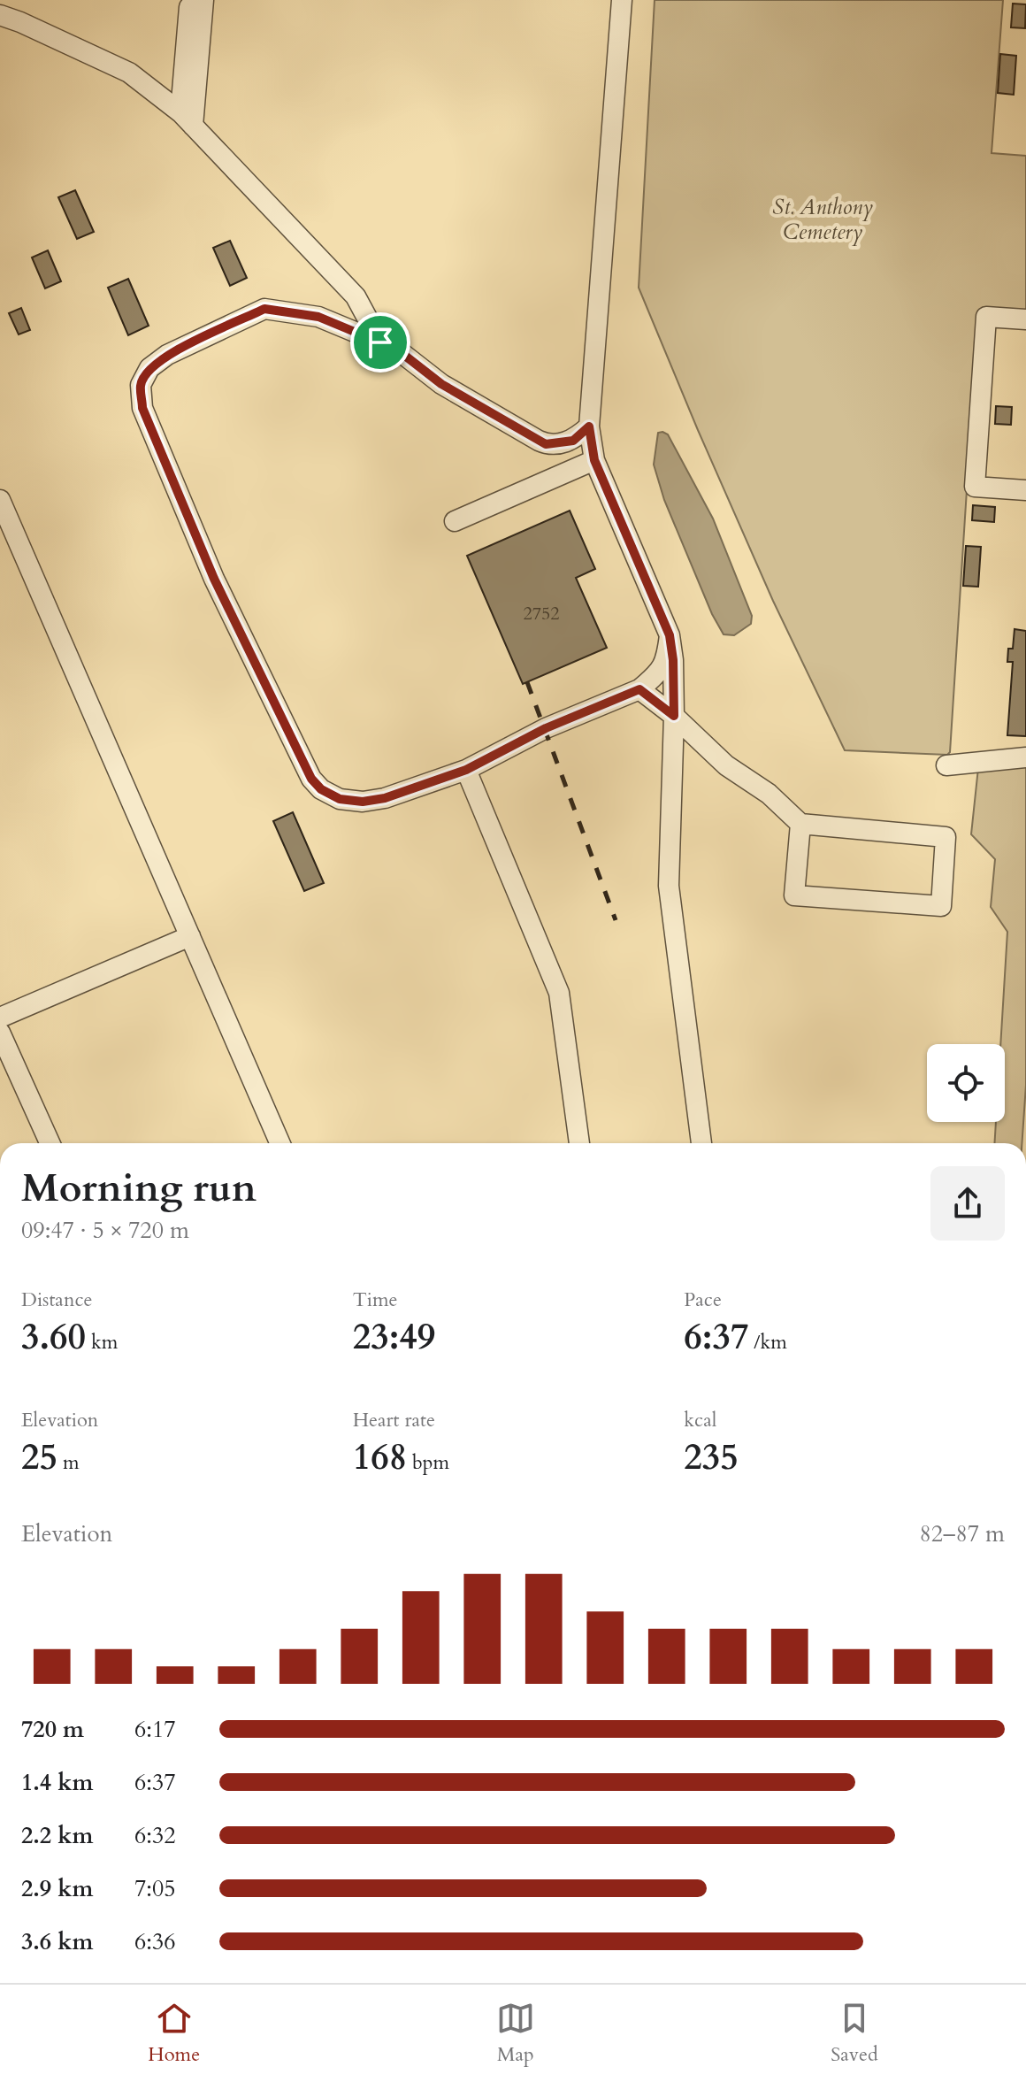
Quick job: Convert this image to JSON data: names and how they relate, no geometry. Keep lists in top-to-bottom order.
{
  "parks": ["St. Anthony Cemetery"],
  "house_numbers": ["2752"],
  "page": {
    "heading": ["Morning run", "09:47 · 5 × 720 m"],
    "stats": [
      ["Distance", "3.60 km"],
      ["Time", "23:49"],
      ["Pace", "6:37 /km"],
      ["Elevation", "25 m"],
      ["Heart rate", "168 bpm"],
      ["kcal", "235"]
    ],
    "chart": ["Elevation", "82–87 m"],
    "list": [
      {
        "name": "720 m",
        "note": "6:17"
      },
      {
        "name": "1.4 km",
        "note": "6:37"
      },
      {
        "name": "2.2 km",
        "note": "6:32"
      },
      {
        "name": "2.9 km",
        "note": "7:05"
      },
      {
        "name": "3.6 km",
        "note": "6:36"
      }
    ],
    "tabs": ["Home", "Map", "Saved"]
  }
}
